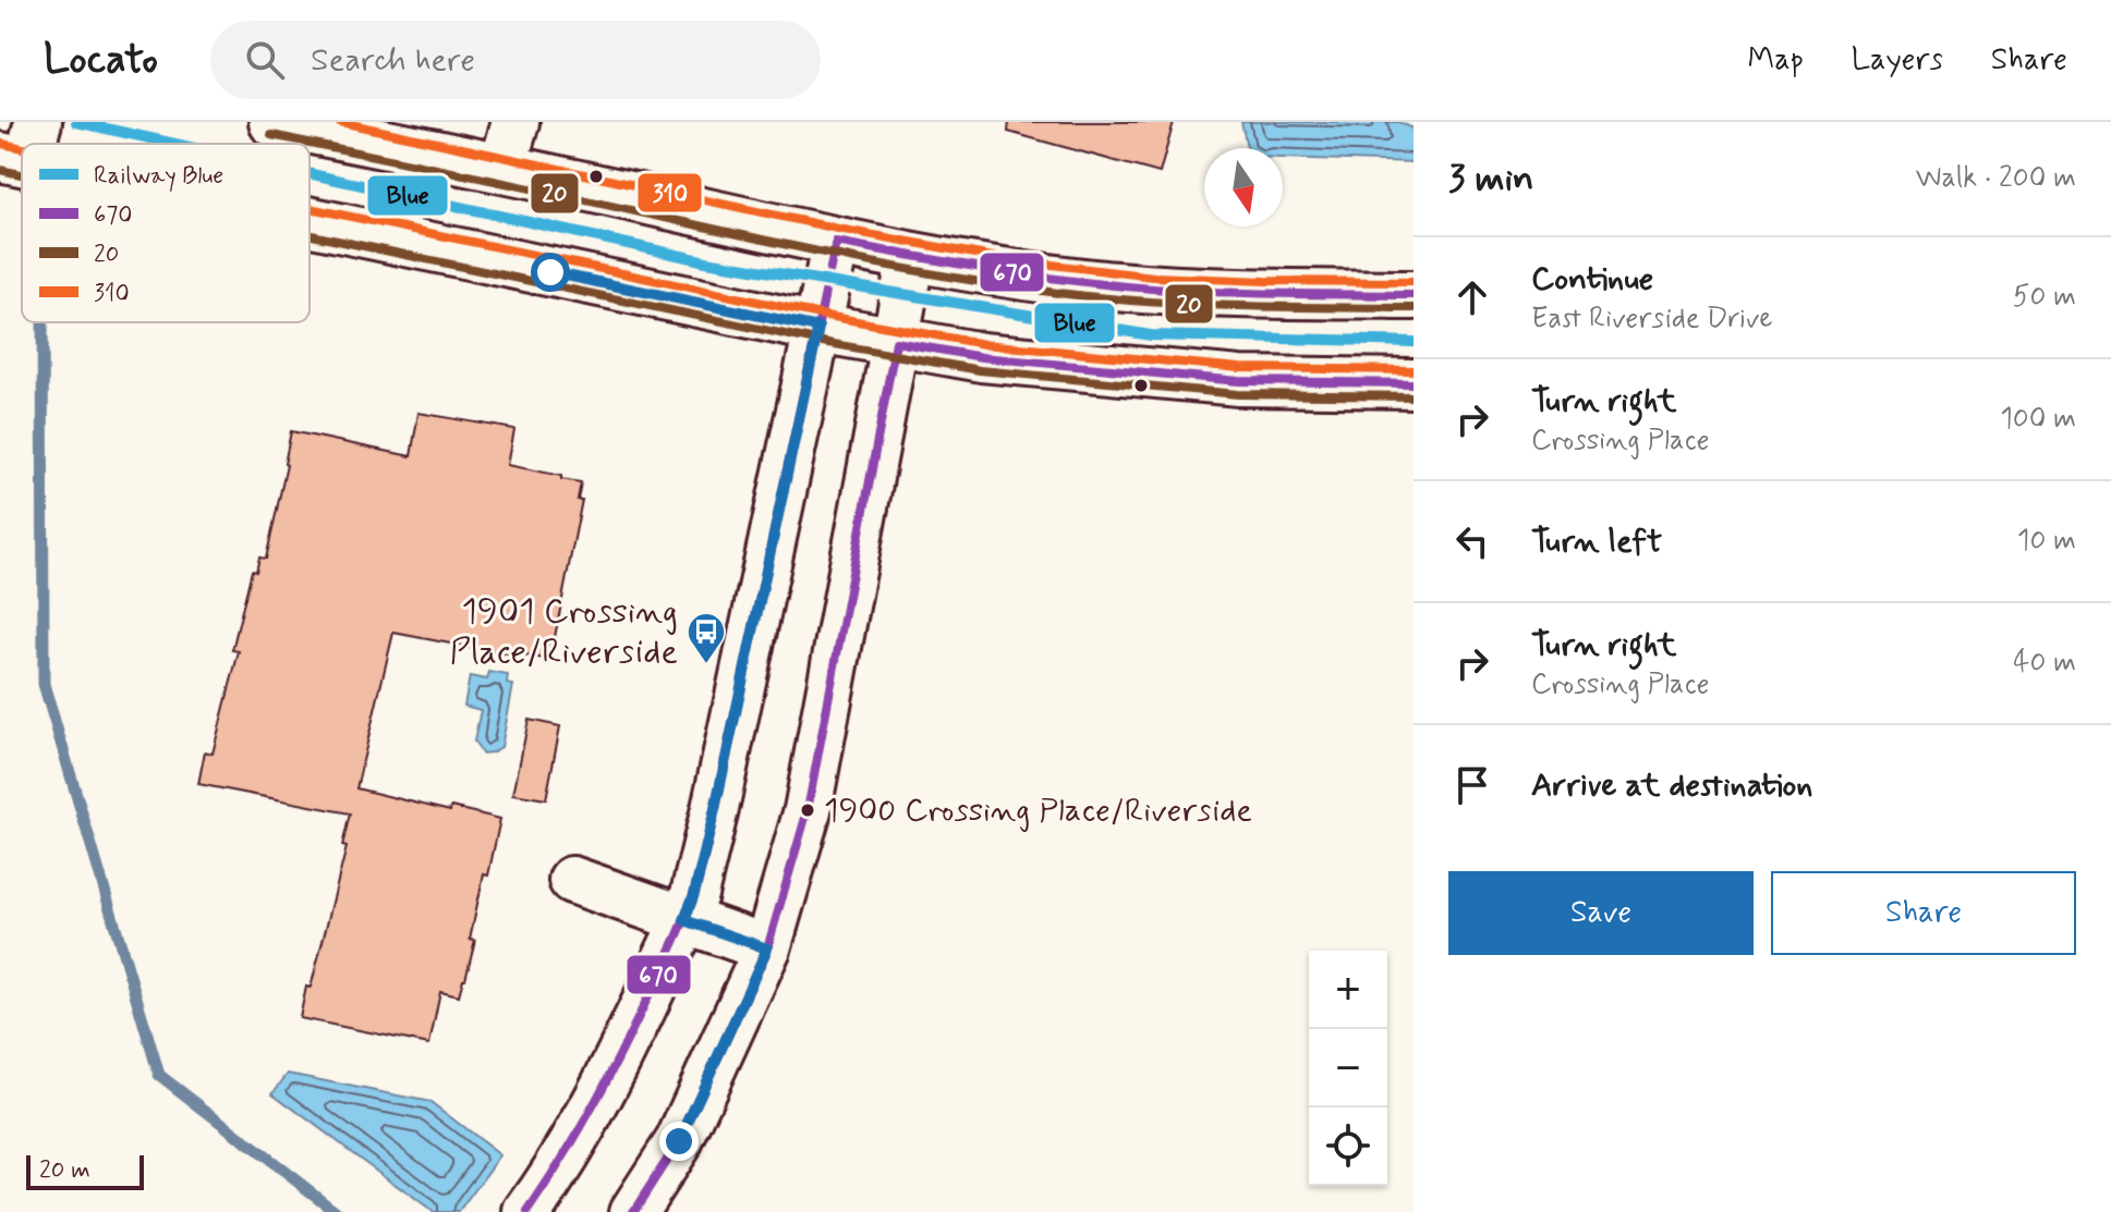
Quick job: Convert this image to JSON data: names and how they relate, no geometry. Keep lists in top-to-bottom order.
{
  "places": {
    "bus stop": ["1901 Crossing Place/Riverside"],
    "other": ["1900 Crossing Place/Riverside"]
  },
  "lines": [
    "rail line Blue",
    "transit line 310",
    "transit line 20",
    "transit line 670"
  ],
  "legend": [
    "Railway Blue",
    "670",
    "20",
    "310"
  ],
  "scale_bar": "20 m",
  "north": "bottom",
  "page": {
    "header": "Locato",
    "search": "Search here",
    "nav": ["Map", "Layers", "Share"],
    "heading": ["3 min", "Walk · 200 m"],
    "list": [
      ["Continue", "East Riverside Drive", "50 m"],
      ["Turn right", "Crossing Place", "100 m"],
      ["Turn left", "10 m"],
      ["Turn right", "Crossing Place", "40 m"],
      "Arrive at destination"
    ],
    "buttons": ["Save", "Share"],
    "map_buttons": ["+", "−"],
    "scale": "20 m"
  }
}
